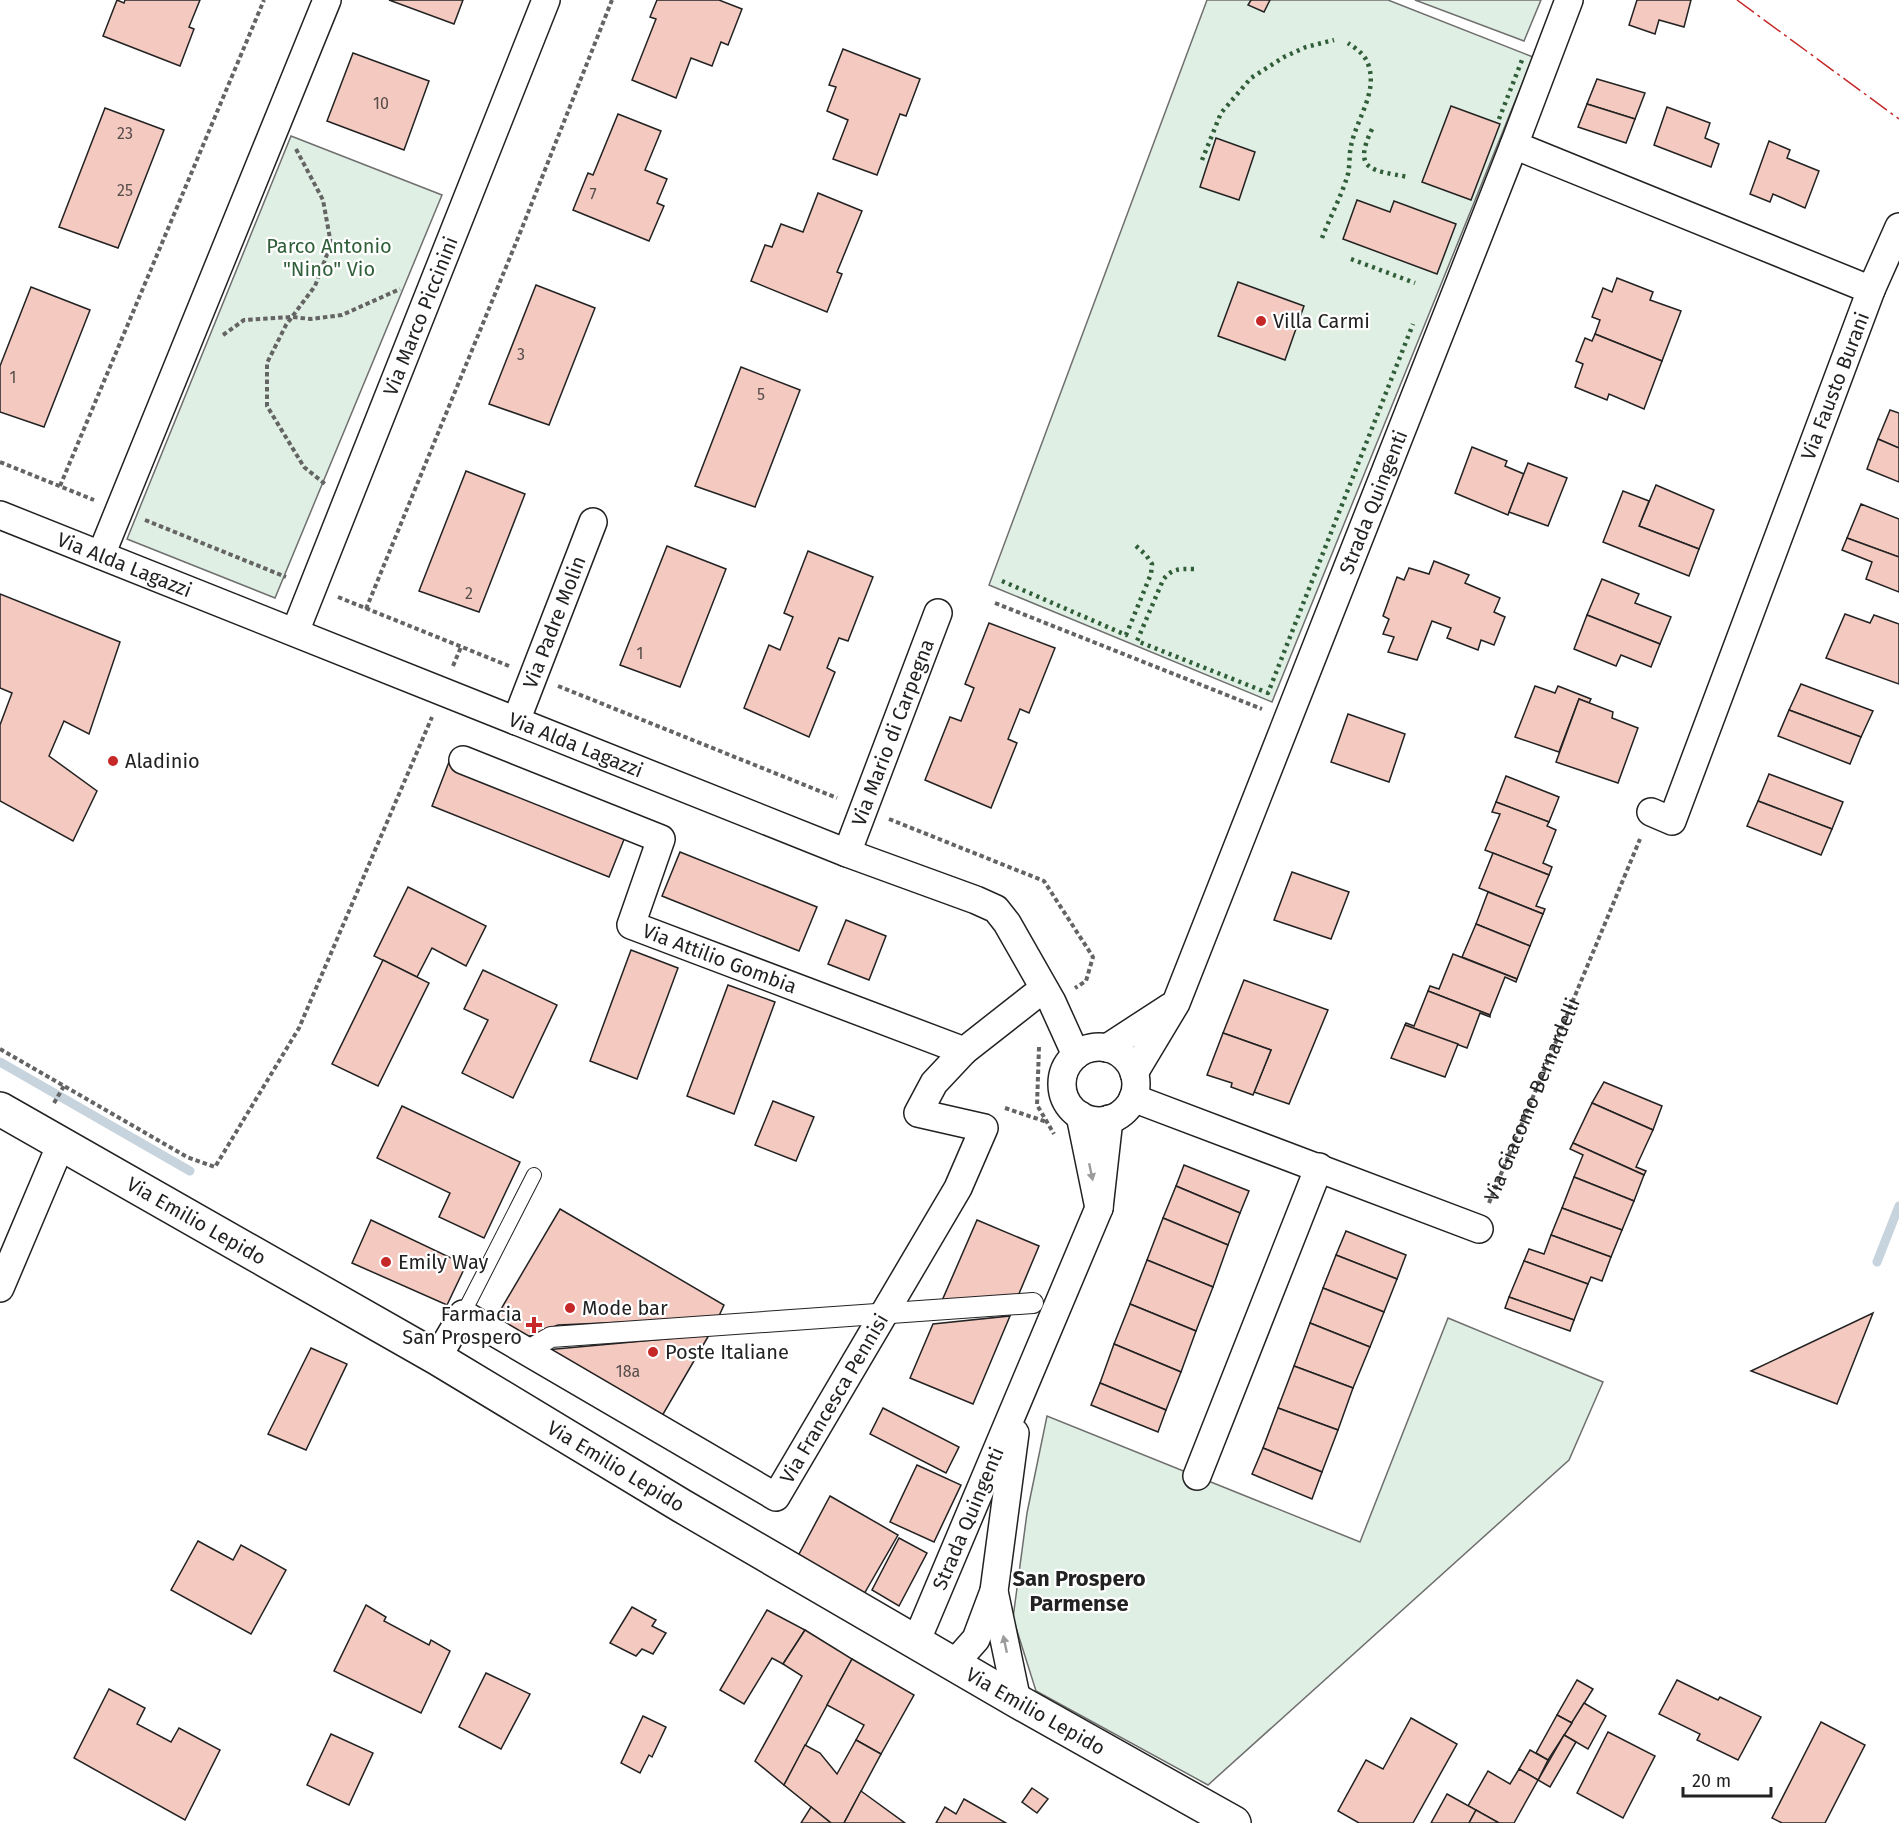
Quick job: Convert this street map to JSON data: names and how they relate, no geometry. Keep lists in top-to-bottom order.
{
  "streets": {
    "main road": ["Via Emilio Lepido"],
    "street": [
      "Via Marco Piccinini",
      "Via Fausto Burani",
      "Strada Quingenti",
      "Via Alda Lagazzi",
      "Via Padre Molin",
      "Via Mario di Carpegna",
      "Via Attilio Gombia",
      "Via Francesca Pennisi"
    ],
    "path": ["Via Giacomo Bernardelli"]
  },
  "crossings": [
    ["Via Marco Piccinini", "Via Alda Lagazzi"],
    ["Via Fausto Burani", "Strada Quingenti"],
    ["Via Fausto Burani", "Via Giacomo Bernardelli"],
    ["Strada Quingenti", "Via Alda Lagazzi"],
    ["Strada Quingenti", "Via Emilio Lepido"],
    ["Via Alda Lagazzi", "Via Padre Molin"],
    ["Via Alda Lagazzi", "Via Mario di Carpegna"],
    ["Via Attilio Gombia", "Via Francesca Pennisi"]
  ],
  "districts": ["San Prospero Parmense"],
  "parks": ["Parco Antonio \"Nino\" Vio"],
  "places": {
    "other": [
      "Villa Carmi",
      "Aladinio",
      "Emily Way",
      "Mode bar",
      "Poste Italiane"
    ],
    "health": ["Farmacia San Prospero"]
  },
  "house_numbers": [
    "10",
    "23",
    "25",
    "7",
    "3",
    "1",
    "5",
    "2",
    "1",
    "18a"
  ],
  "scale_bar": "20 m"
}
